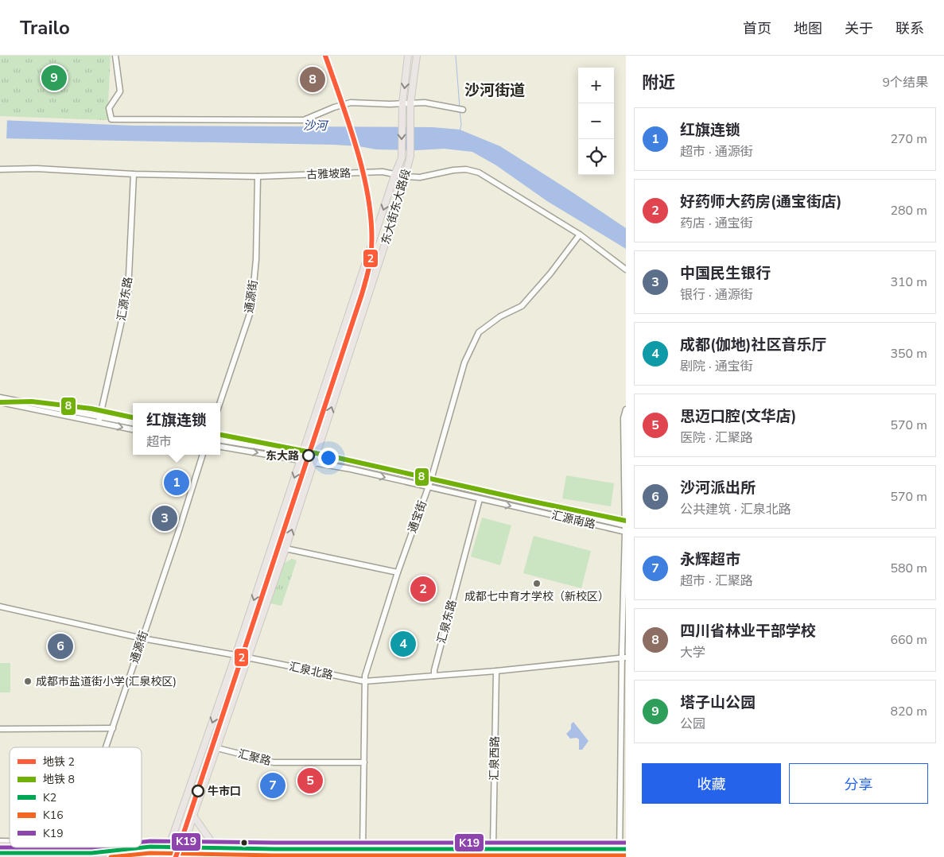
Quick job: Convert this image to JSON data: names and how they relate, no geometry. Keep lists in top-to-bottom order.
{
  "streets": {
    "main road": ["东大街东大路段"],
    "street": [
      "古雅坡路",
      "通源街",
      "汇源东路",
      "通宝街",
      "汇源南路",
      "汇泉东路",
      "汇泉北路",
      "汇聚路",
      "汇泉西路"
    ]
  },
  "crossings": [
    ["古雅坡路", "东大街东大路段"],
    ["古雅坡路", "通源街"],
    ["古雅坡路", "汇源东路"],
    ["古雅坡路", "通宝街"],
    ["东大街东大路段", "汇源南路"],
    ["东大街东大路段", "汇泉北路"],
    ["东大街东大路段", "汇聚路"],
    ["通源街", "汇泉北路"],
    ["通宝街", "汇源南路"],
    ["通宝街", "汇泉北路"],
    ["通宝街", "汇聚路"],
    ["汇源南路", "汇泉东路"],
    ["汇泉东路", "汇泉北路"],
    ["汇泉北路", "汇泉西路"]
  ],
  "districts": ["沙河街道"],
  "water": ["沙河"],
  "places": [
    "东大路",
    "成都七中育才学校（新校区）",
    "成都市盐道街小学(汇泉校区)",
    "牛市口"
  ],
  "lines": [
    "metro line 2",
    "metro line 8",
    "transit line K19",
    "transit line K2",
    "transit line K16"
  ],
  "legend": [
    "地铁 2",
    "地铁 8",
    "K2",
    "K16",
    "K19"
  ],
  "page": {
    "header": "Trailo",
    "nav": [
      "首页",
      "地图",
      "关于",
      "联系"
    ],
    "heading": ["附近", "9个结果"],
    "pins": [
      "9",
      "8",
      "1",
      "3",
      "2",
      "4",
      "6",
      "5",
      "7"
    ],
    "map_buttons": ["+", "−"],
    "list": [
      {
        "mark": "1",
        "name": "红旗连锁",
        "note": "超市 · 通源街",
        "value": "270 m"
      },
      {
        "mark": "2",
        "name": "好药师大药房(通宝街店)",
        "note": "药店 · 通宝街",
        "value": "280 m"
      },
      {
        "mark": "3",
        "name": "中国民生银行",
        "note": "银行 · 通源街",
        "value": "310 m"
      },
      {
        "mark": "4",
        "name": "成都(伽地)社区音乐厅",
        "note": "剧院 · 通宝街",
        "value": "350 m"
      },
      {
        "mark": "5",
        "name": "思迈口腔(文华店)",
        "note": "医院 · 汇聚路",
        "value": "570 m"
      },
      {
        "mark": "6",
        "name": "沙河派出所",
        "note": "公共建筑 · 汇泉北路",
        "value": "570 m"
      },
      {
        "mark": "7",
        "name": "永辉超市",
        "note": "超市 · 汇聚路",
        "value": "580 m"
      },
      {
        "mark": "8",
        "name": "四川省林业干部学校",
        "note": "大学",
        "value": "660 m"
      },
      {
        "mark": "9",
        "name": "塔子山公园",
        "note": "公园",
        "value": "820 m"
      }
    ],
    "popup": ["红旗连锁", "超市"],
    "buttons": ["收藏", "分享"]
  }
}
